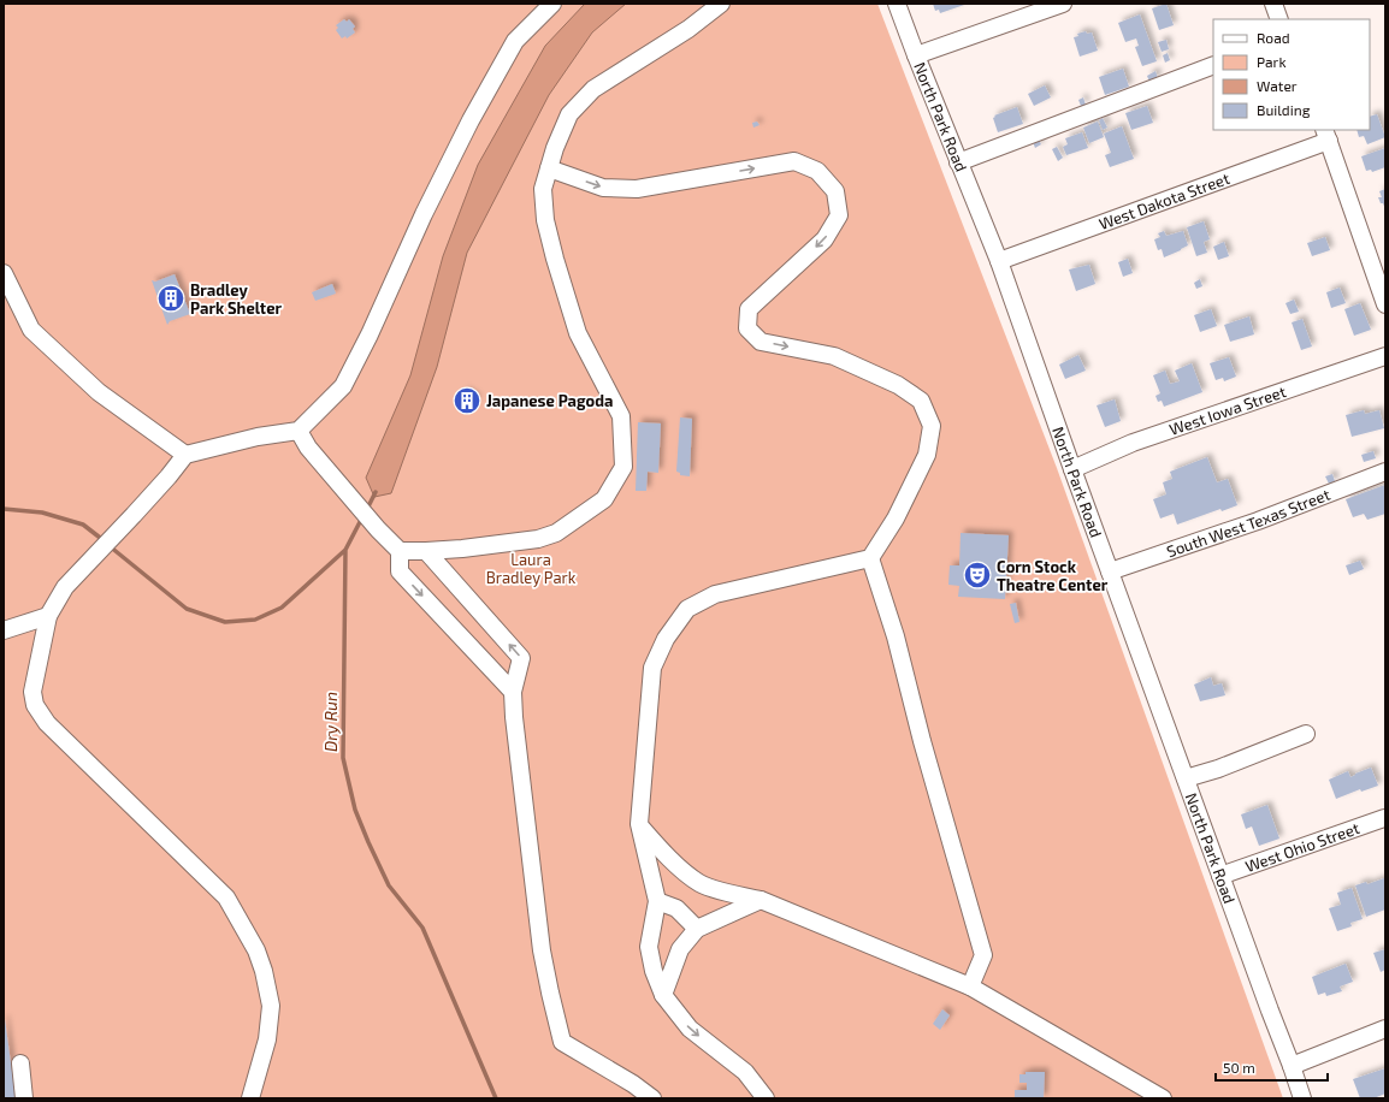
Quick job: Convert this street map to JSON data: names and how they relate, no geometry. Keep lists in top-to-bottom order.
{
  "streets": {
    "street": [
      "North Park Road",
      "West Dakota Street",
      "West Iowa Street",
      "South West Texas Street",
      "West Ohio Street"
    ]
  },
  "crossings": [
    ["North Park Road", "West Dakota Street"],
    ["North Park Road", "West Iowa Street"],
    ["North Park Road", "South West Texas Street"],
    ["North Park Road", "West Ohio Street"]
  ],
  "water": ["Dry Run"],
  "parks": ["Laura Bradley Park"],
  "places": {
    "building": ["Bradley Park Shelter", "Japanese Pagoda"],
    "theatre": ["Corn Stock Theatre Center"]
  },
  "legend": [
    "Road",
    "Park",
    "Water",
    "Building"
  ],
  "scale_bar": "50 m"
}
